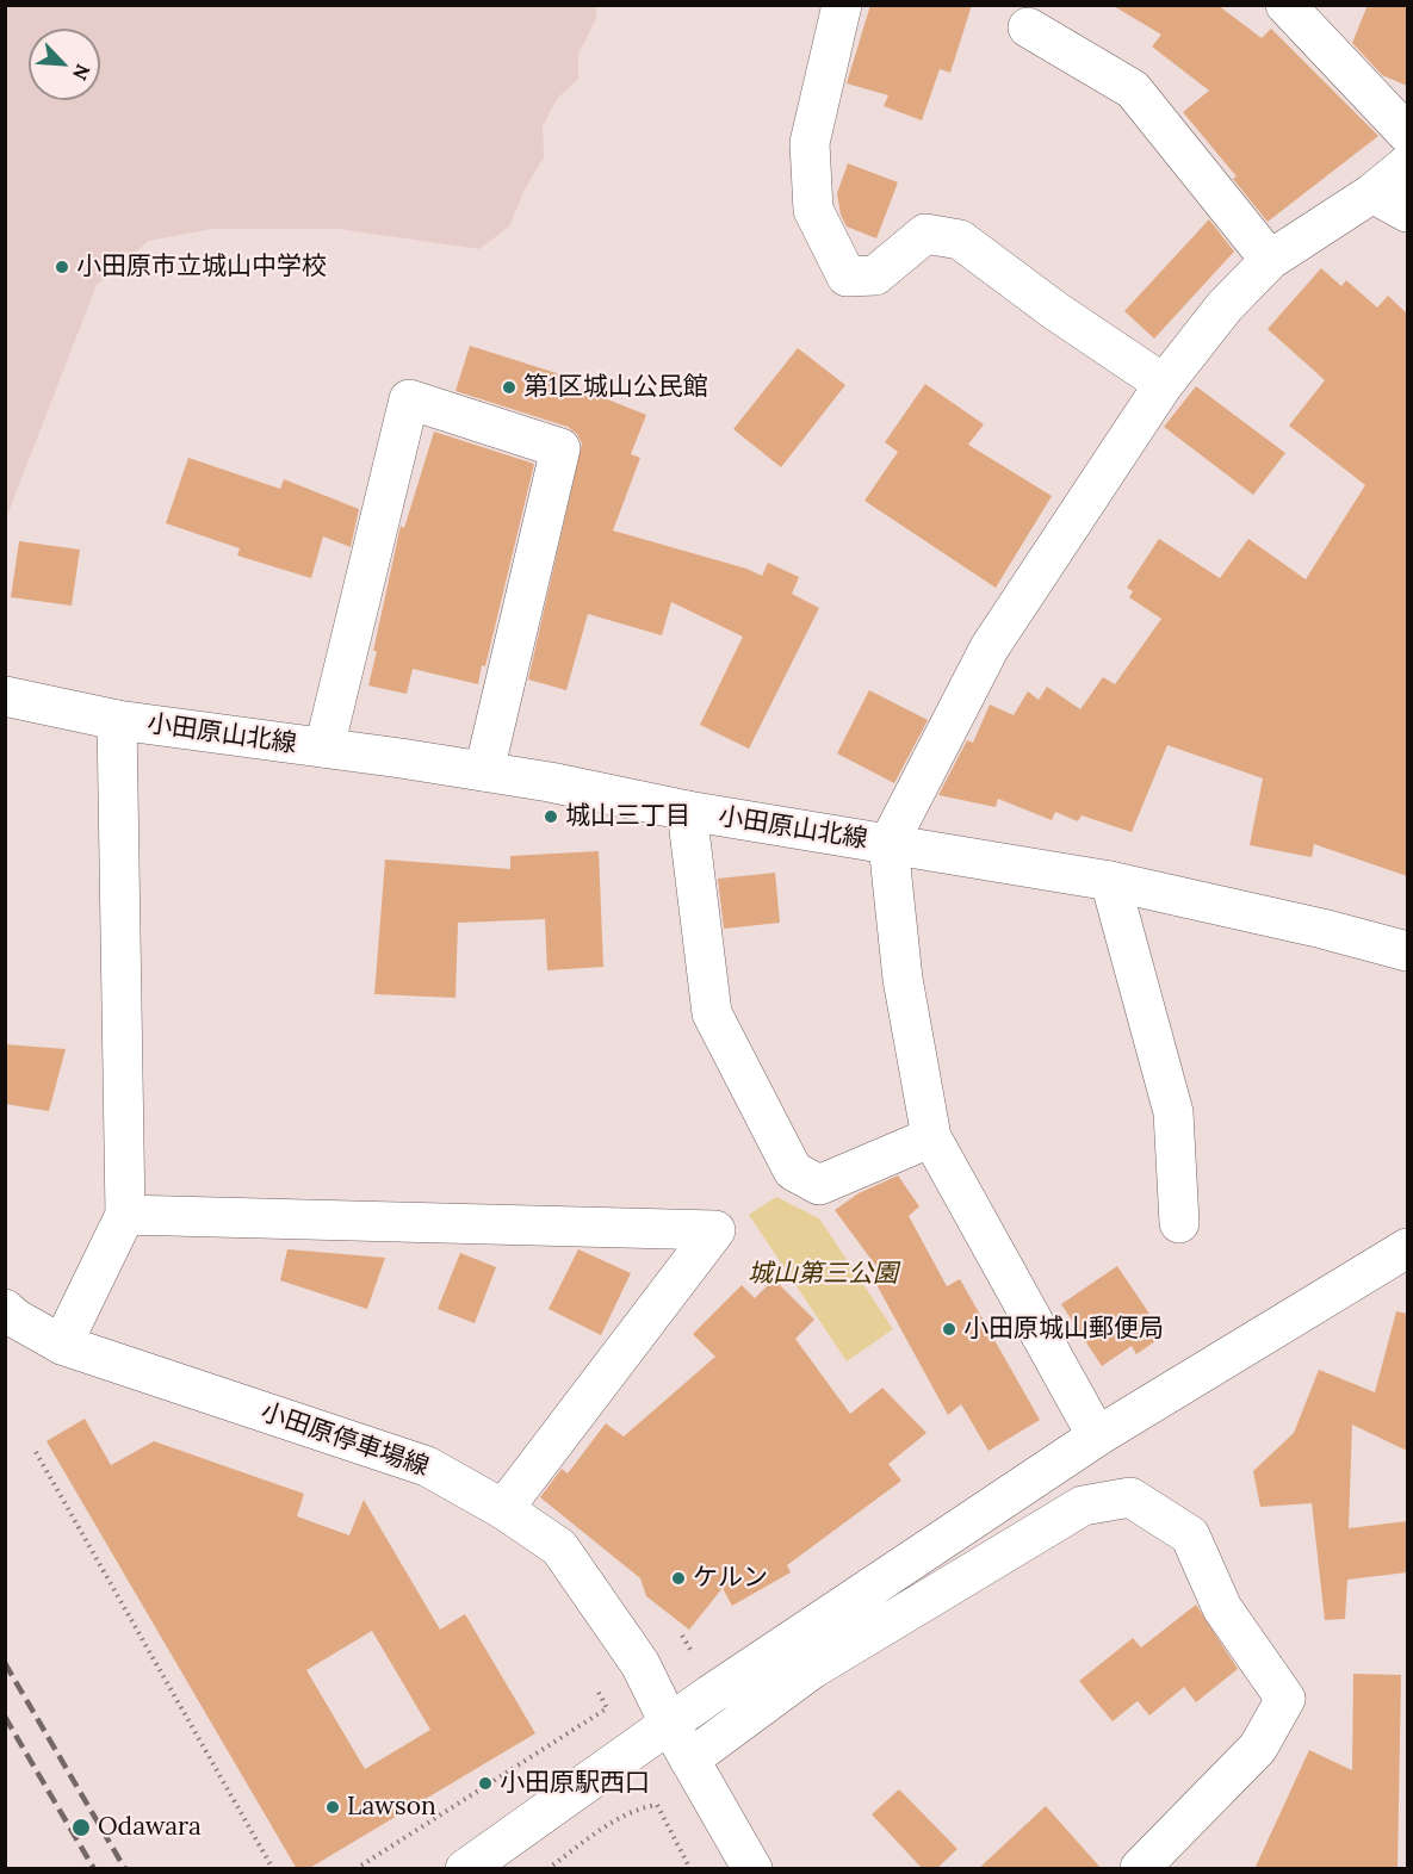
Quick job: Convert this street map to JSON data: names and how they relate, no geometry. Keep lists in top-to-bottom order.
{
  "streets": {
    "street": ["小田原山北線", "小田原停車場線"]
  },
  "parks": ["城山第三公園"],
  "places": [
    "小田原市立城山中学校",
    "第1区城山公民館",
    "城山三丁目",
    "小田原城山郵便局",
    "ケルン",
    "小田原駅西口",
    "Lawson",
    "Odawara"
  ],
  "north": "bottom right"
}
